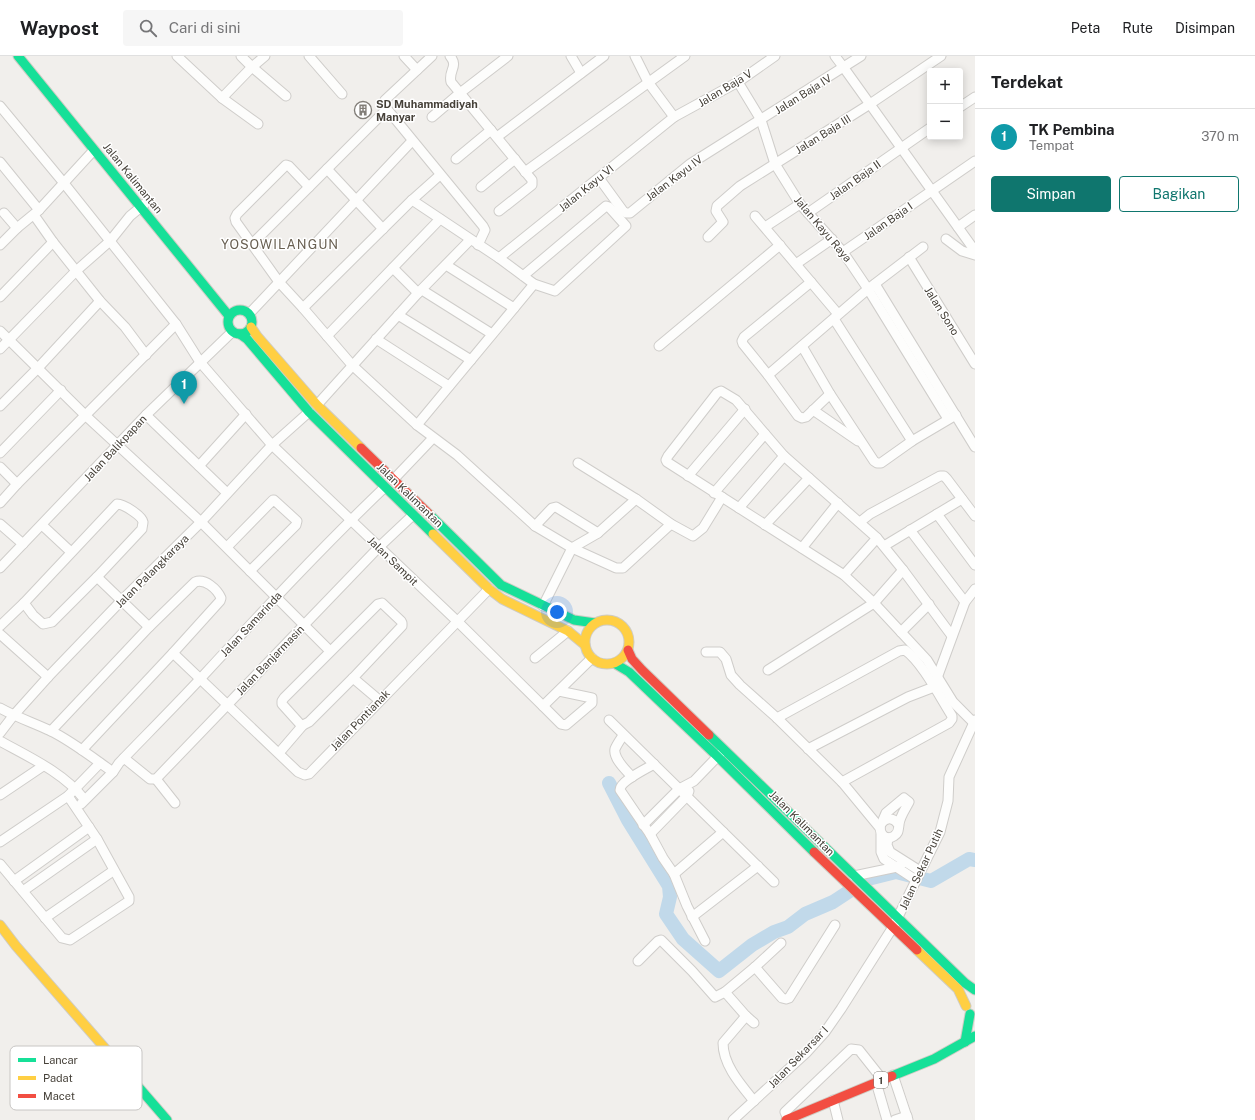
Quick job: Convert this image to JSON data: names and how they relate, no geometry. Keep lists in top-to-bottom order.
{
  "streets": {
    "main road": ["Jalan Kalimantan", "1"],
    "street": [
      "Jalan Baja V",
      "Jalan Baja IV",
      "Jalan Baja III",
      "Jalan Kayu IV",
      "Jalan Baja II",
      "Jalan Kayu VI",
      "Jalan Baja I",
      "Jalan Kayu Raya",
      "Jalan Sono",
      "Jalan Balikpapan",
      "Jalan Sampit",
      "Jalan Palangkaraya",
      "Jalan Samarinda",
      "Jalan Banjarmasin",
      "Jalan Pontianak",
      "Jalan Sekar Putih",
      "Jalan Sekarsar I"
    ]
  },
  "crossings": [
    ["Jalan Baja V", "Jalan Kayu VI"],
    ["Jalan Baja V", "Jalan Kayu Raya"],
    ["Jalan Baja IV", "Jalan Kayu IV"],
    ["Jalan Baja IV", "Jalan Kayu Raya"],
    ["Jalan Baja III", "Jalan Kayu Raya"],
    ["Jalan Kalimantan", "Jalan Balikpapan"],
    ["Jalan Kalimantan", "Jalan Palangkaraya"],
    ["Jalan Kalimantan", "Jalan Samarinda"],
    ["Jalan Kalimantan", "Jalan Banjarmasin"],
    ["Jalan Kalimantan", "Jalan Pontianak"],
    ["Jalan Kalimantan", "Jalan Sekar Putih"],
    ["Jalan Kalimantan", "Jalan Sekarsar I"],
    ["Jalan Kayu IV", "Jalan Kayu VI"],
    ["Jalan Kayu IV", "Jalan Kayu Raya"],
    ["Jalan Baja II", "Jalan Kayu Raya"],
    ["Jalan Baja I", "Jalan Kayu Raya"],
    ["Jalan Balikpapan", "Jalan Sampit"],
    ["Jalan Sampit", "Jalan Palangkaraya"],
    ["Jalan Sampit", "Jalan Samarinda"],
    ["Jalan Sampit", "Jalan Banjarmasin"],
    ["Jalan Sampit", "Jalan Pontianak"],
    ["Jalan Samarinda", "Jalan Pontianak"],
    ["Jalan Banjarmasin", "Jalan Pontianak"],
    ["Jalan Sekar Putih", "Jalan Sekarsar I"]
  ],
  "districts": ["YOSOWILANGUN"],
  "places": {
    "building": ["SD Muhammadiyah Manyar"]
  },
  "legend": ["Lancar", "Padat", "Macet"],
  "page": {
    "header": "Waypost",
    "search": "Cari di sini",
    "nav": ["Peta", "Rute", "Disimpan"],
    "heading": "Terdekat",
    "map_buttons": ["+", "−"],
    "list": [
      {
        "mark": "1",
        "name": "TK Pembina",
        "note": "Tempat",
        "value": "370 m"
      }
    ],
    "buttons": ["Simpan", "Bagikan"],
    "pins": "1"
  }
}
